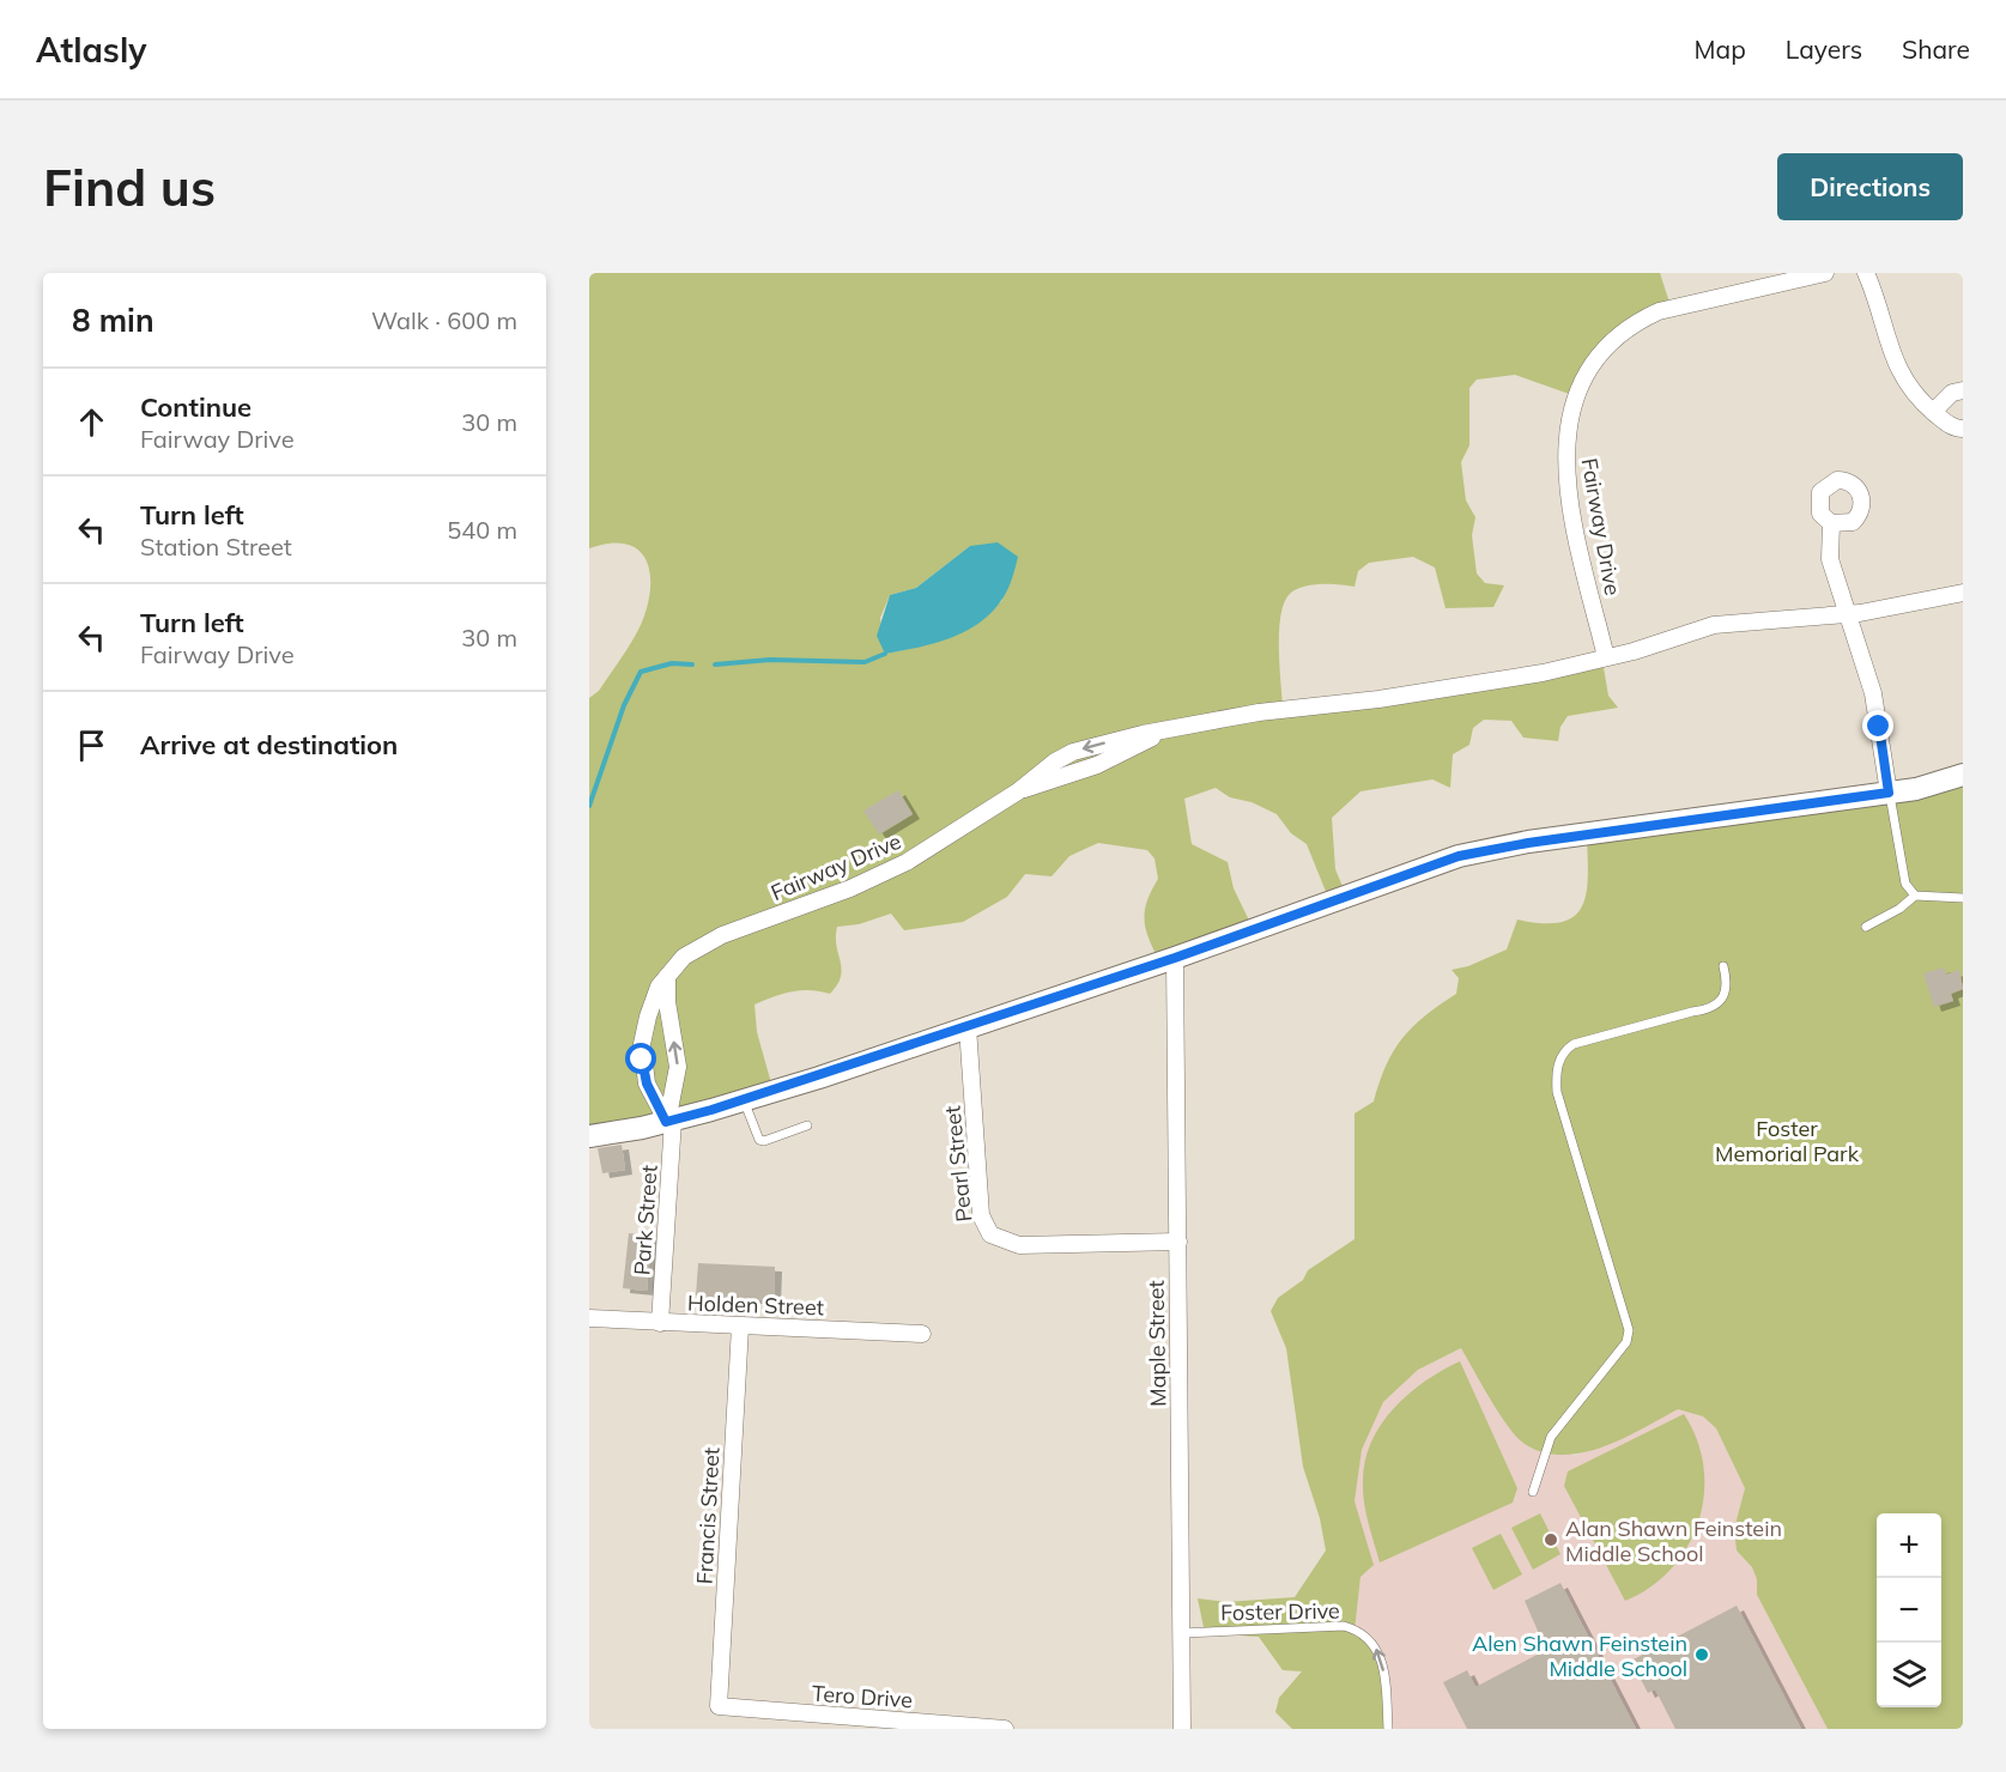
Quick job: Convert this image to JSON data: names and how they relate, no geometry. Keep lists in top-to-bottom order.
{
  "streets": {
    "street": [
      "Fairway Drive",
      "Pearl Street",
      "Park Street",
      "Holden Street",
      "Maple Street",
      "Francis Street",
      "Tero Drive"
    ],
    "lane": ["Foster Drive"]
  },
  "crossings": [
    ["Fairway Drive", "Park Street"],
    ["Pearl Street", "Maple Street"],
    ["Park Street", "Holden Street"],
    ["Holden Street", "Francis Street"],
    ["Maple Street", "Foster Drive"],
    ["Francis Street", "Tero Drive"]
  ],
  "parks": ["Foster Memorial Park"],
  "places": ["Alan Shawn Feinstein Middle School", "Alen Shawn Feinstein Middle School"],
  "page": {
    "header": "Atlasly",
    "nav": ["Map", "Layers", "Share"],
    "buttons": "Directions",
    "title": "Find us",
    "heading": ["8 min", "Walk · 600 m"],
    "list": [
      ["Continue", "Fairway Drive", "30 m"],
      ["Turn left", "Station Street", "540 m"],
      ["Turn left", "Fairway Drive", "30 m"],
      "Arrive at destination"
    ],
    "map_buttons": ["+", "−"]
  }
}
